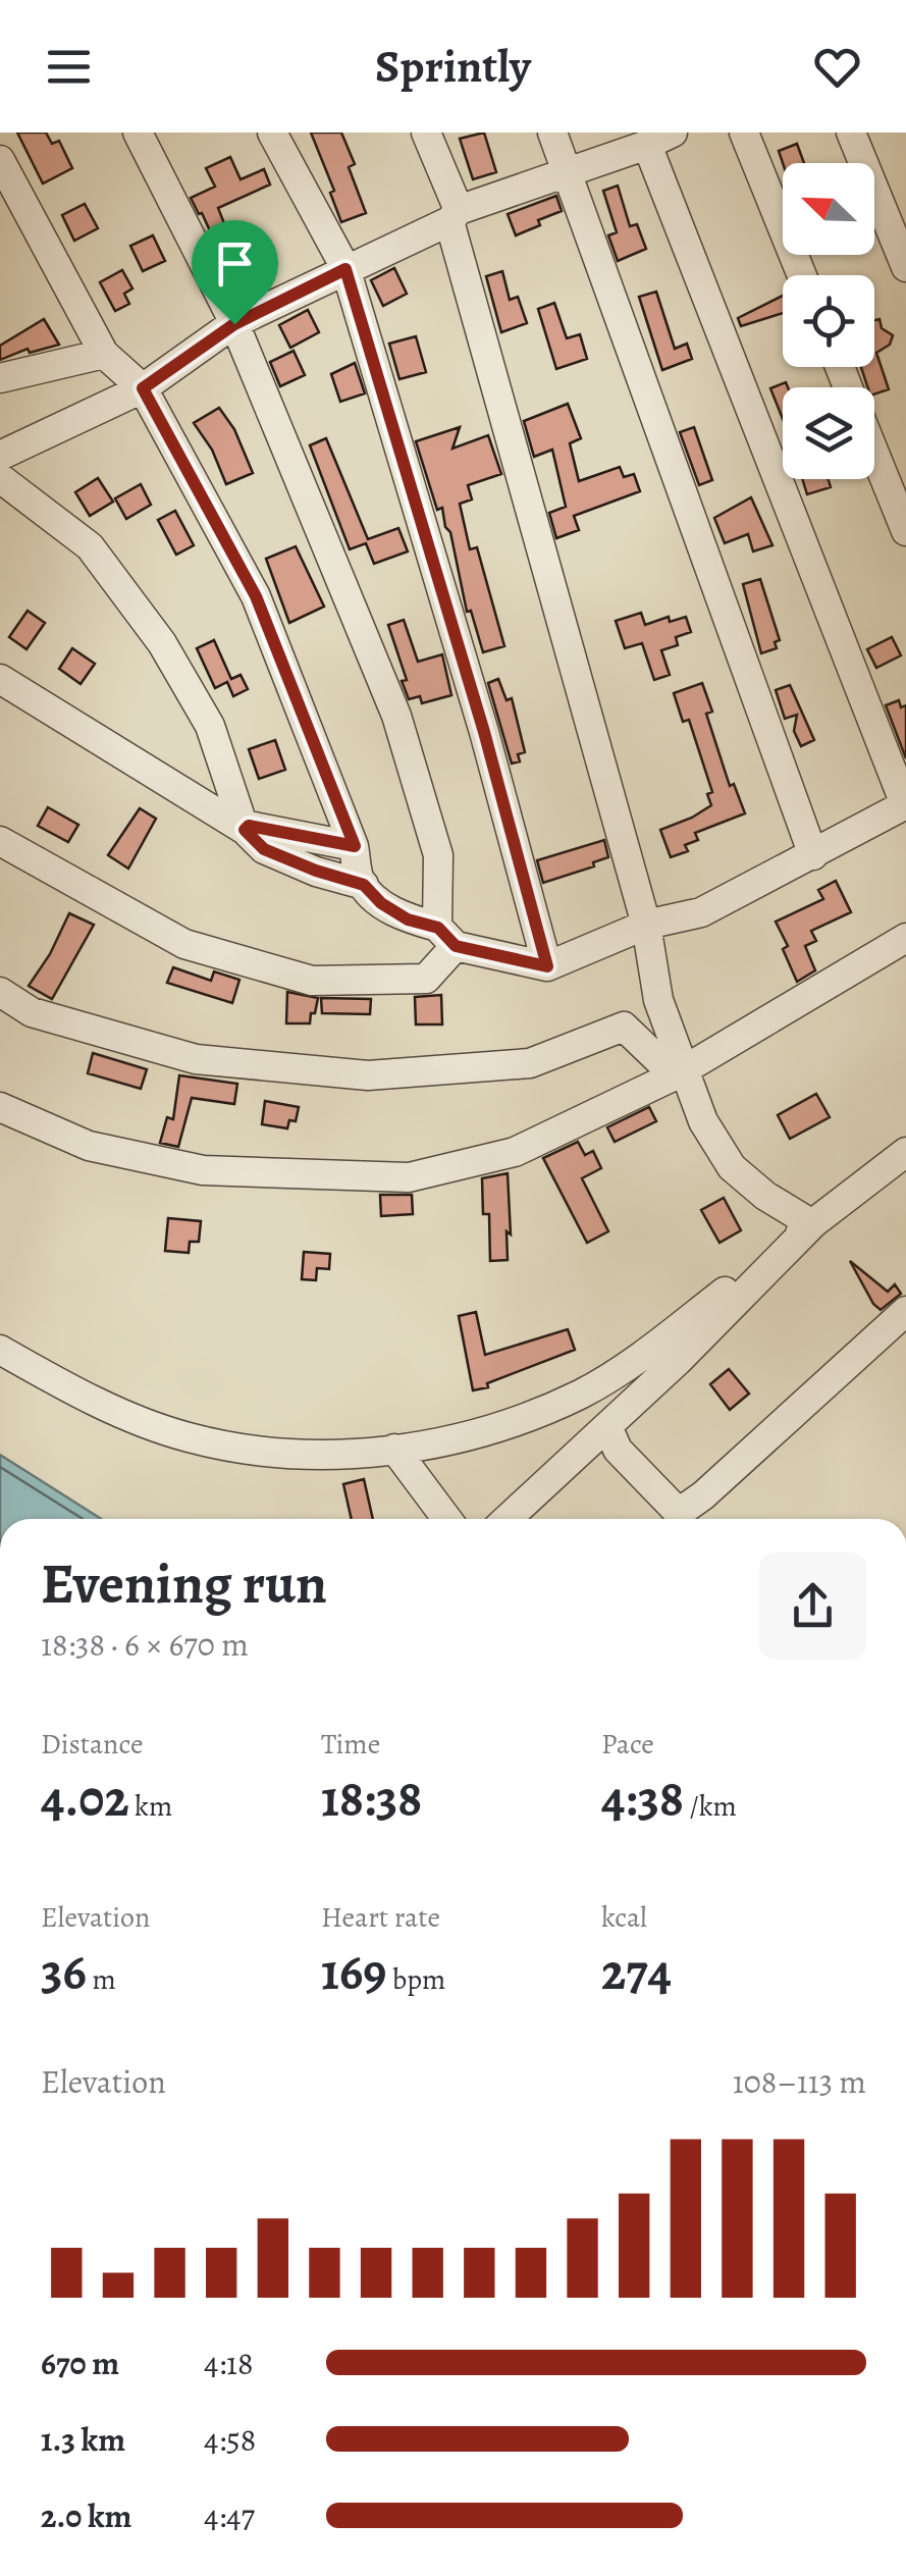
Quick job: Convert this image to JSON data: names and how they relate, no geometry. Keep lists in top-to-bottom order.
{
  "north": "top left",
  "page": {
    "header": "Sprintly",
    "heading": ["Evening run", "18:38 · 6 × 670 m"],
    "stats": [
      ["Distance", "4.02 km"],
      ["Time", "18:38"],
      ["Pace", "4:38 /km"],
      ["Elevation", "36 m"],
      ["Heart rate", "169 bpm"],
      ["kcal", "274"]
    ],
    "chart": ["Elevation", "108–113 m"],
    "list": [
      {
        "name": "670 m",
        "note": "4:18"
      },
      {
        "name": "1.3 km",
        "note": "4:58"
      },
      {
        "name": "2.0 km",
        "note": "4:47"
      }
    ]
  }
}
